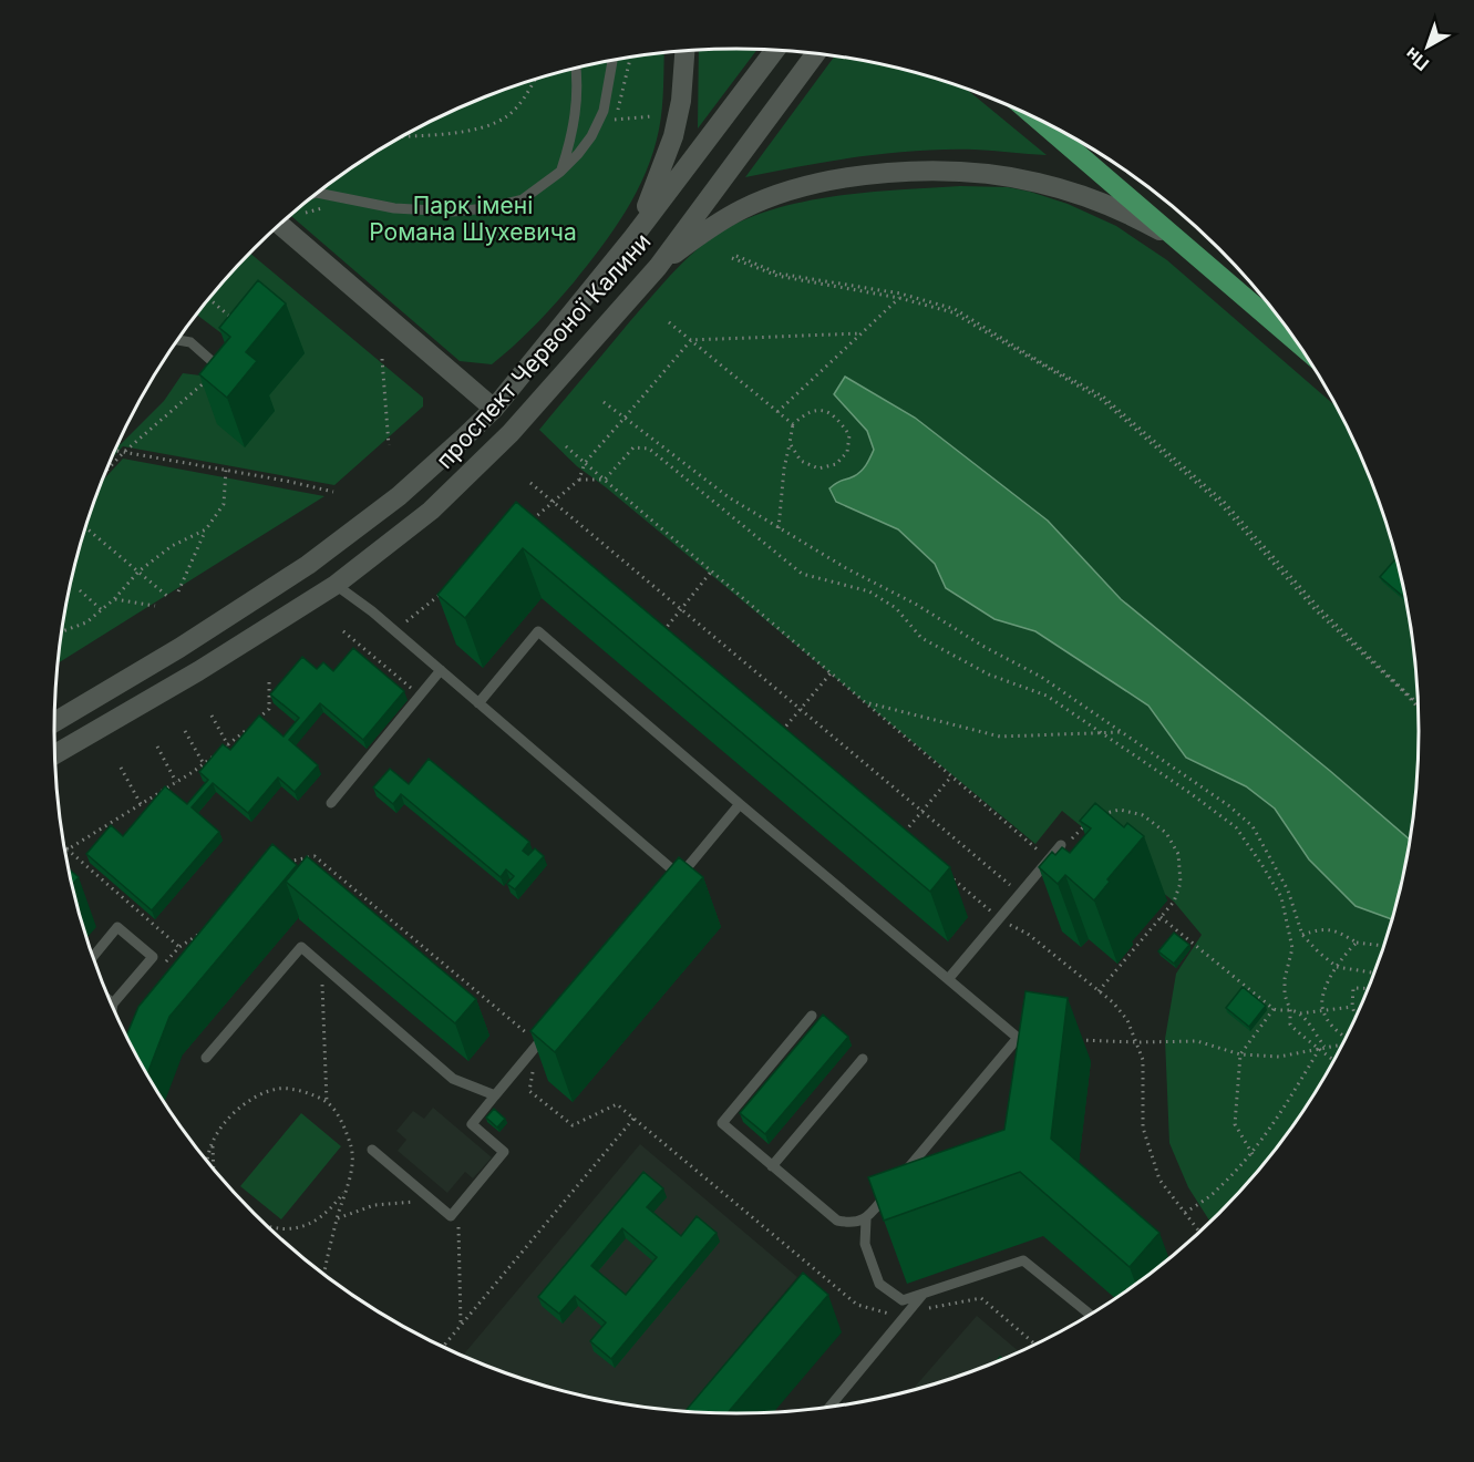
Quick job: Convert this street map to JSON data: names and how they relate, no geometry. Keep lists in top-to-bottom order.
{
  "streets": {
    "main road": ["проспект Червоної Калини"]
  },
  "parks": ["Парк імені Романа Шухевича"],
  "north": "bottom left"
}
